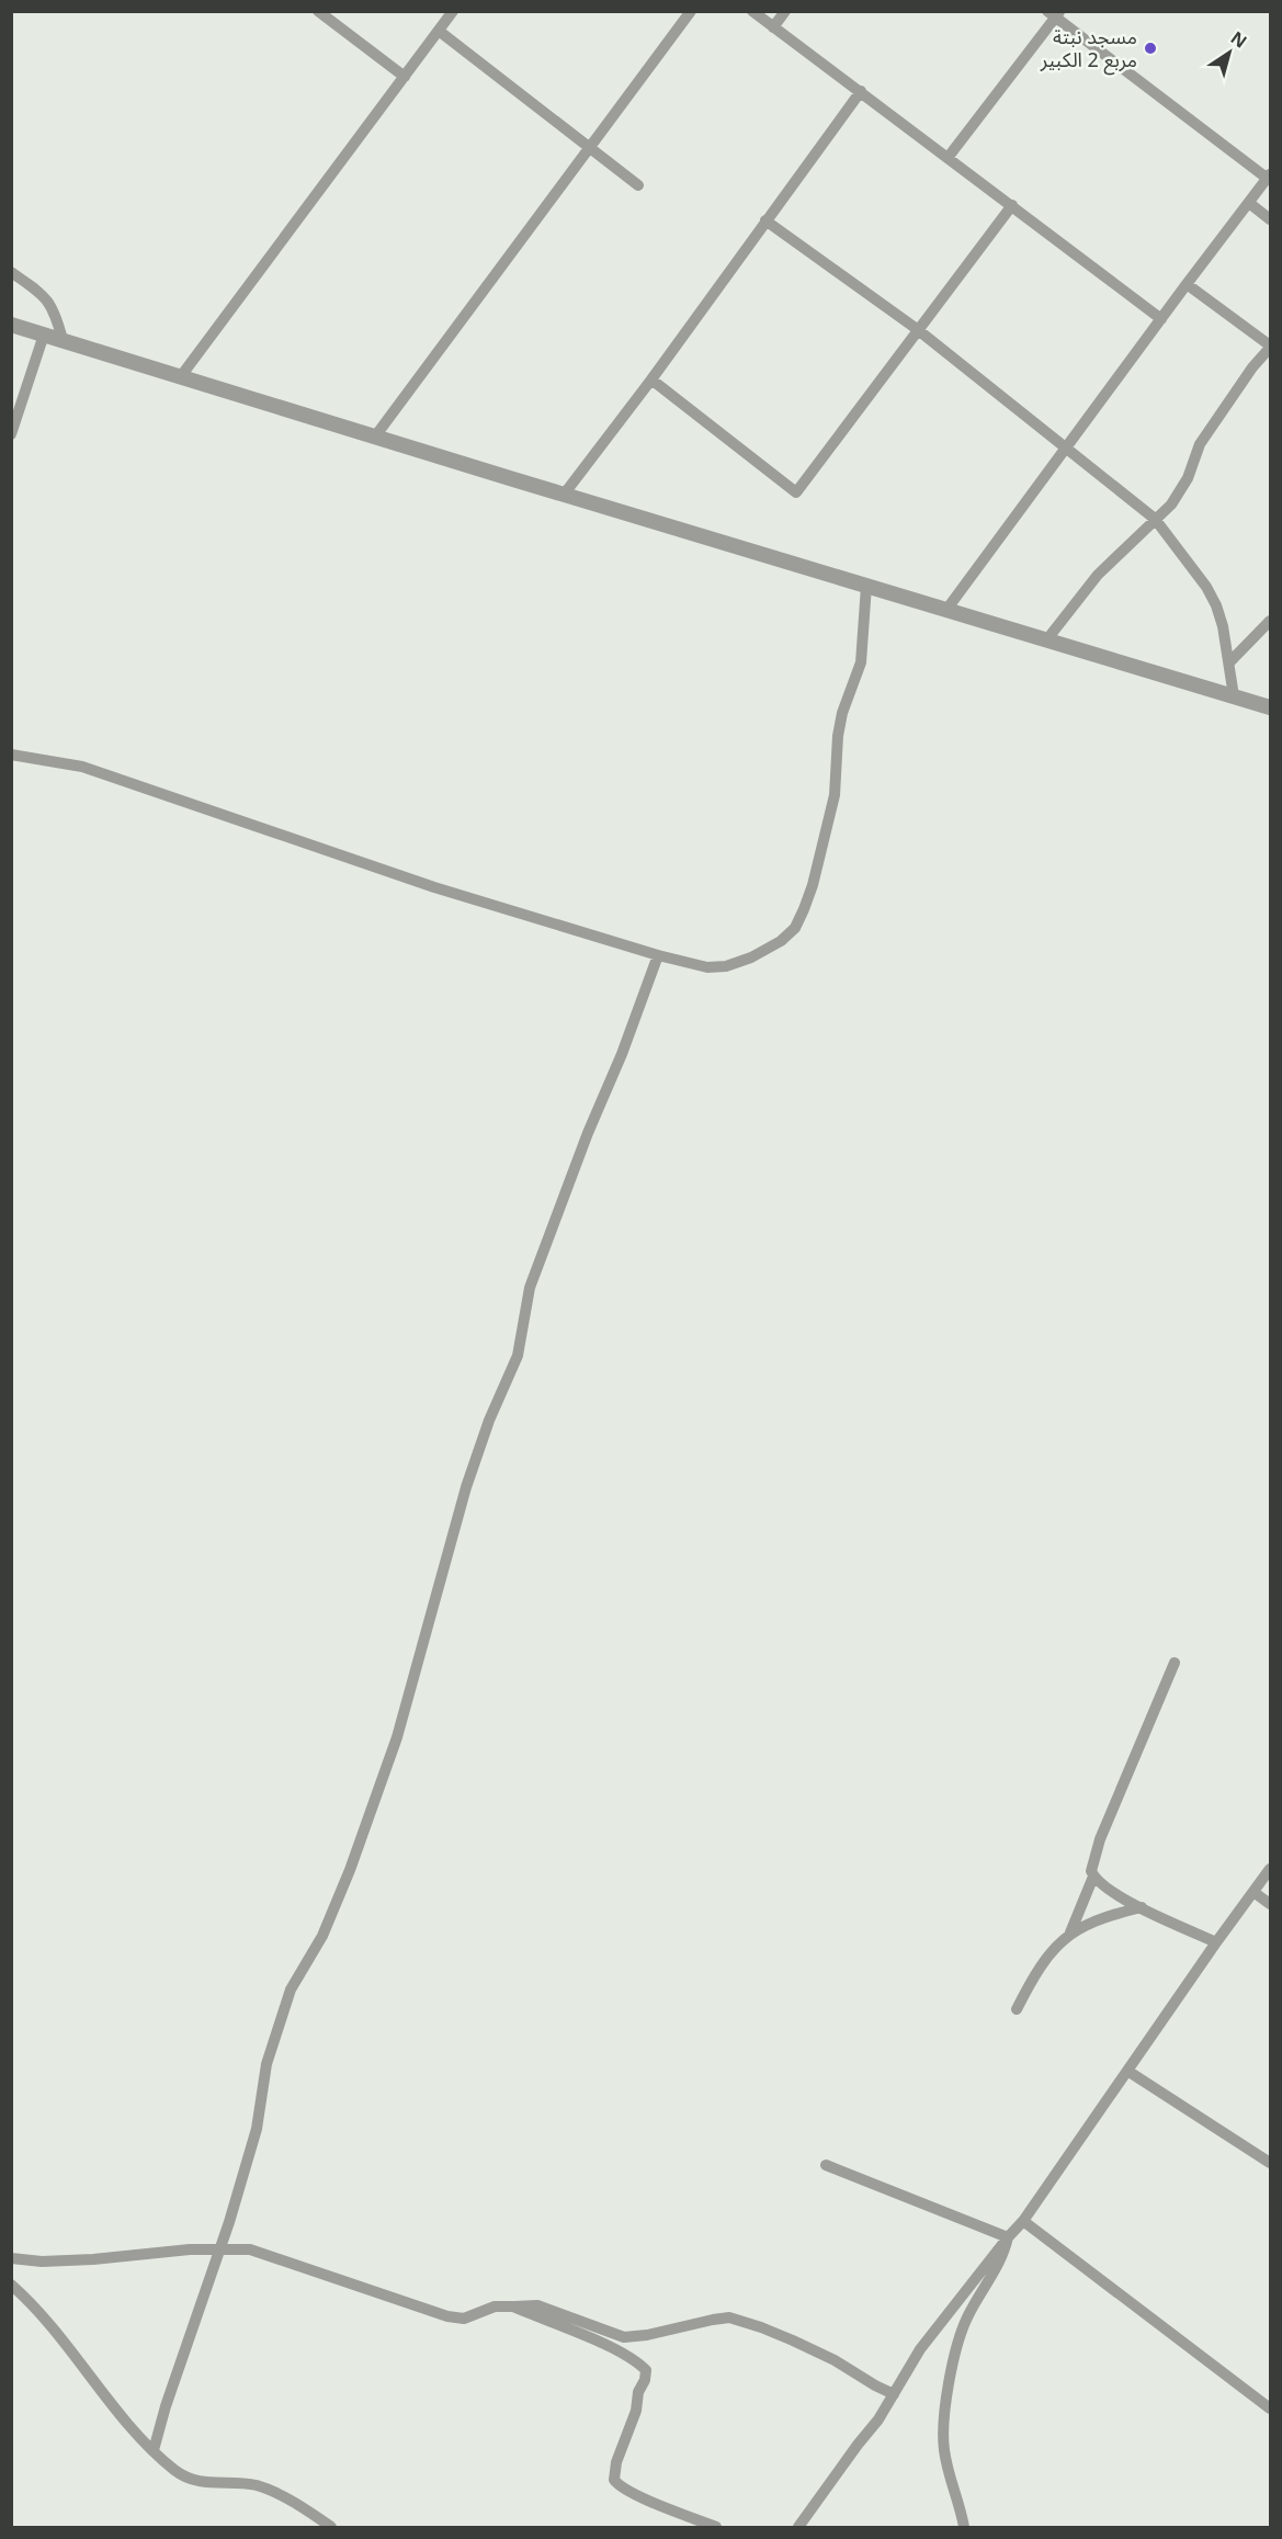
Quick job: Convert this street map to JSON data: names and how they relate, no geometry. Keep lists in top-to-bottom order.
{
  "places": ["مسجد نبتة مربع 2 الكبير"],
  "north": "top right"
}
